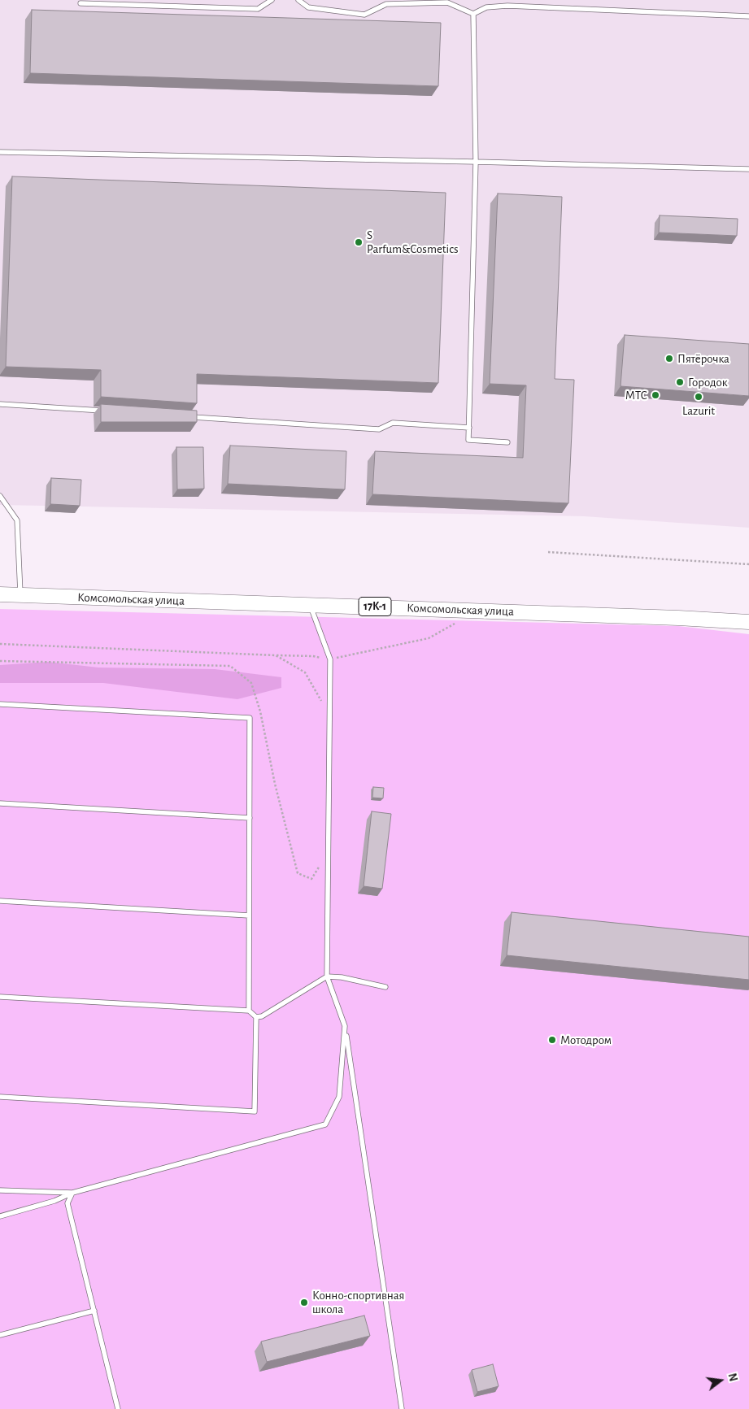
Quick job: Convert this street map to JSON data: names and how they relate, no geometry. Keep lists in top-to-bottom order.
{
  "streets": {
    "main road": ["Комсомольская улица", "17К-1"]
  },
  "places": [
    "S Parfum&Cosmetics",
    "Пятёрочка",
    "Городок",
    "МТС",
    "Lazurit",
    "Мотодром",
    "Конно-спортивная школа"
  ],
  "north": "right"
}
